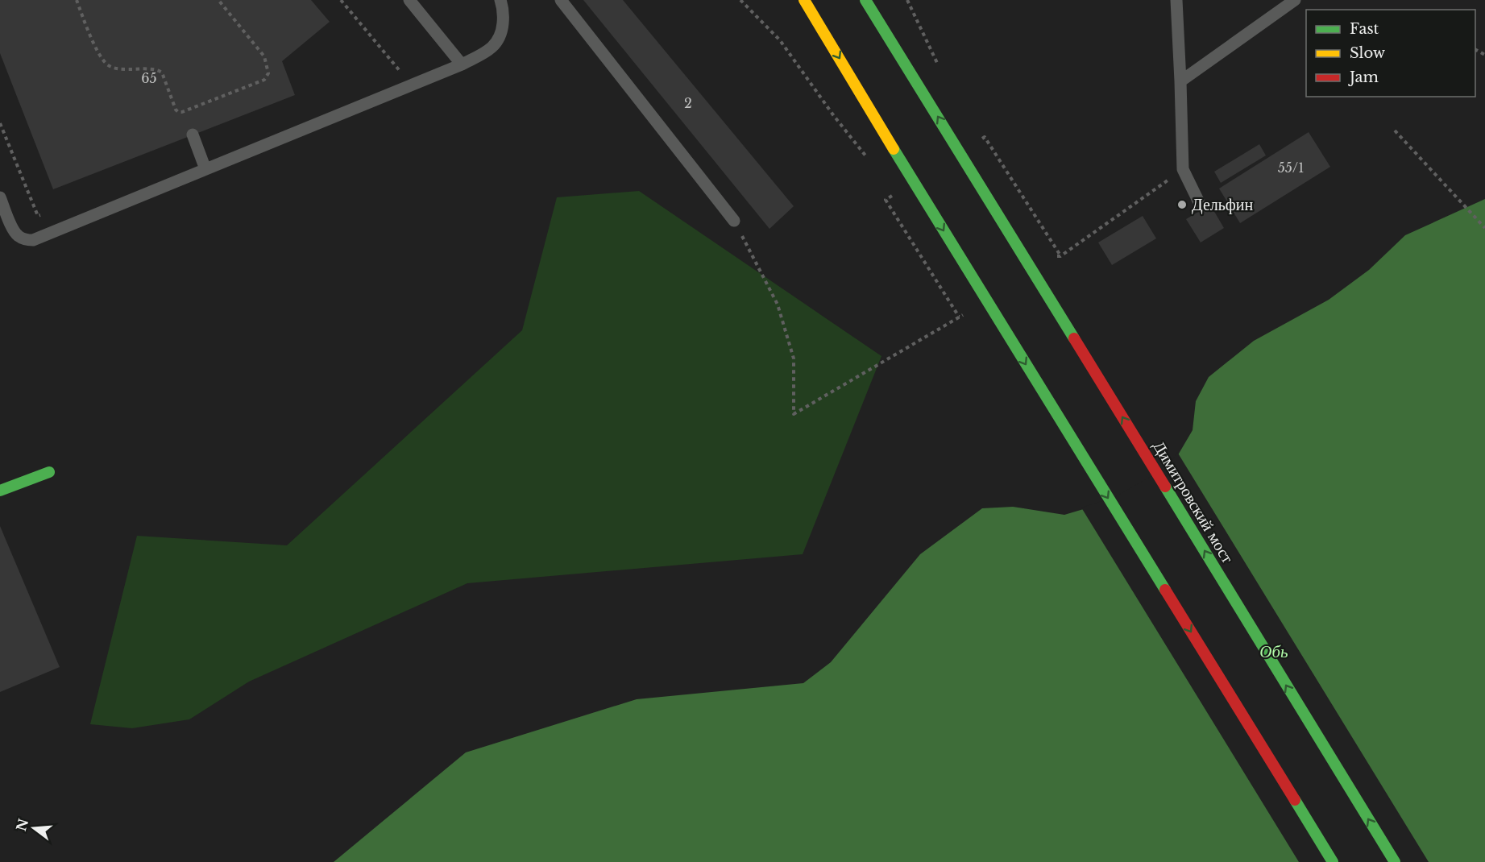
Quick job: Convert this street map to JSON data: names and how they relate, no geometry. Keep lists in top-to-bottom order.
{
  "streets": {
    "main road": ["Димитровский мост"]
  },
  "water": ["Обь"],
  "places": ["Дельфин"],
  "house_numbers": ["65", "2", "55/1"],
  "legend": ["Fast", "Slow", "Jam"],
  "north": "left"
}
